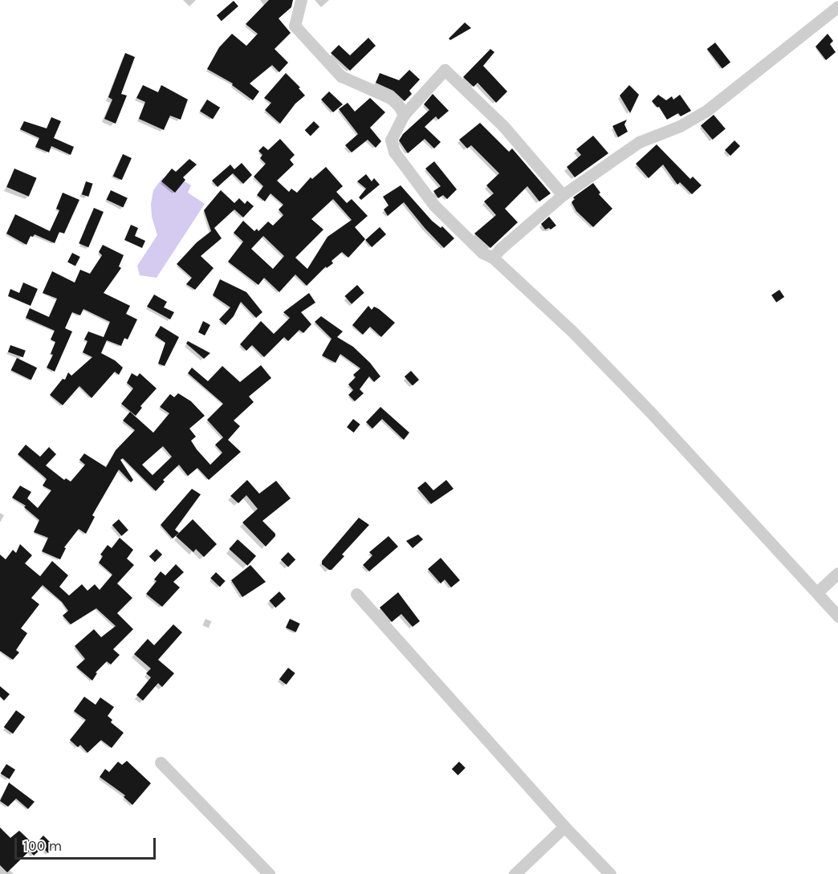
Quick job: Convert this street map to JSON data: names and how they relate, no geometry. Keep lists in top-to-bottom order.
{
  "scale_bar": "100 m"
}
